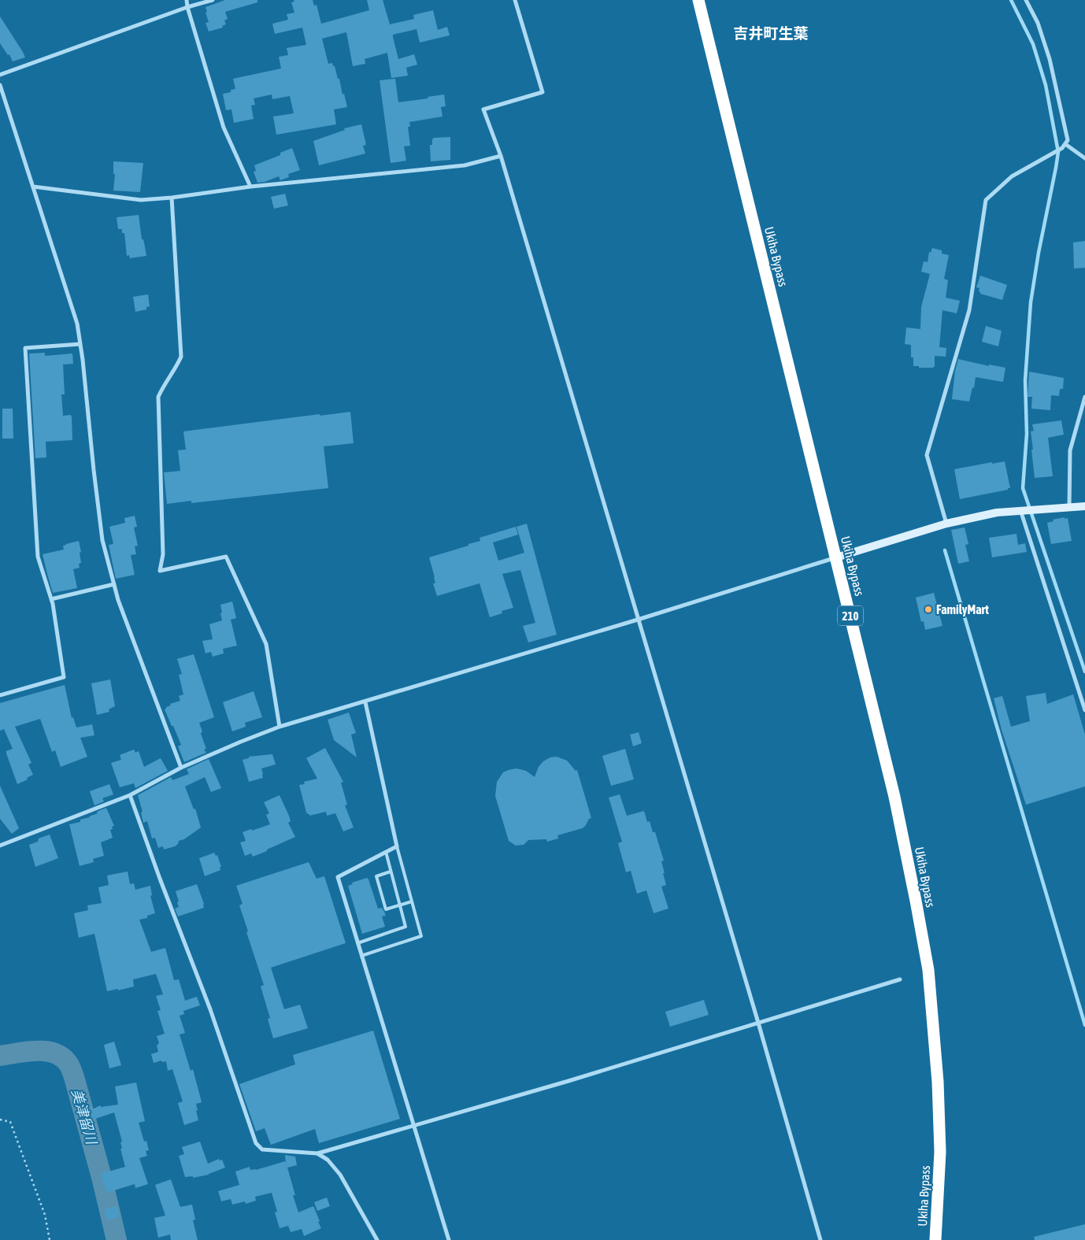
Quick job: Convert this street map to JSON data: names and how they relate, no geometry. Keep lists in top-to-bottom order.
{
  "streets": {
    "highway": ["Ukiha Bypass", "210"]
  },
  "districts": ["吉井町生葉"],
  "water": ["美津留川"],
  "places": ["FamilyMart"]
}
